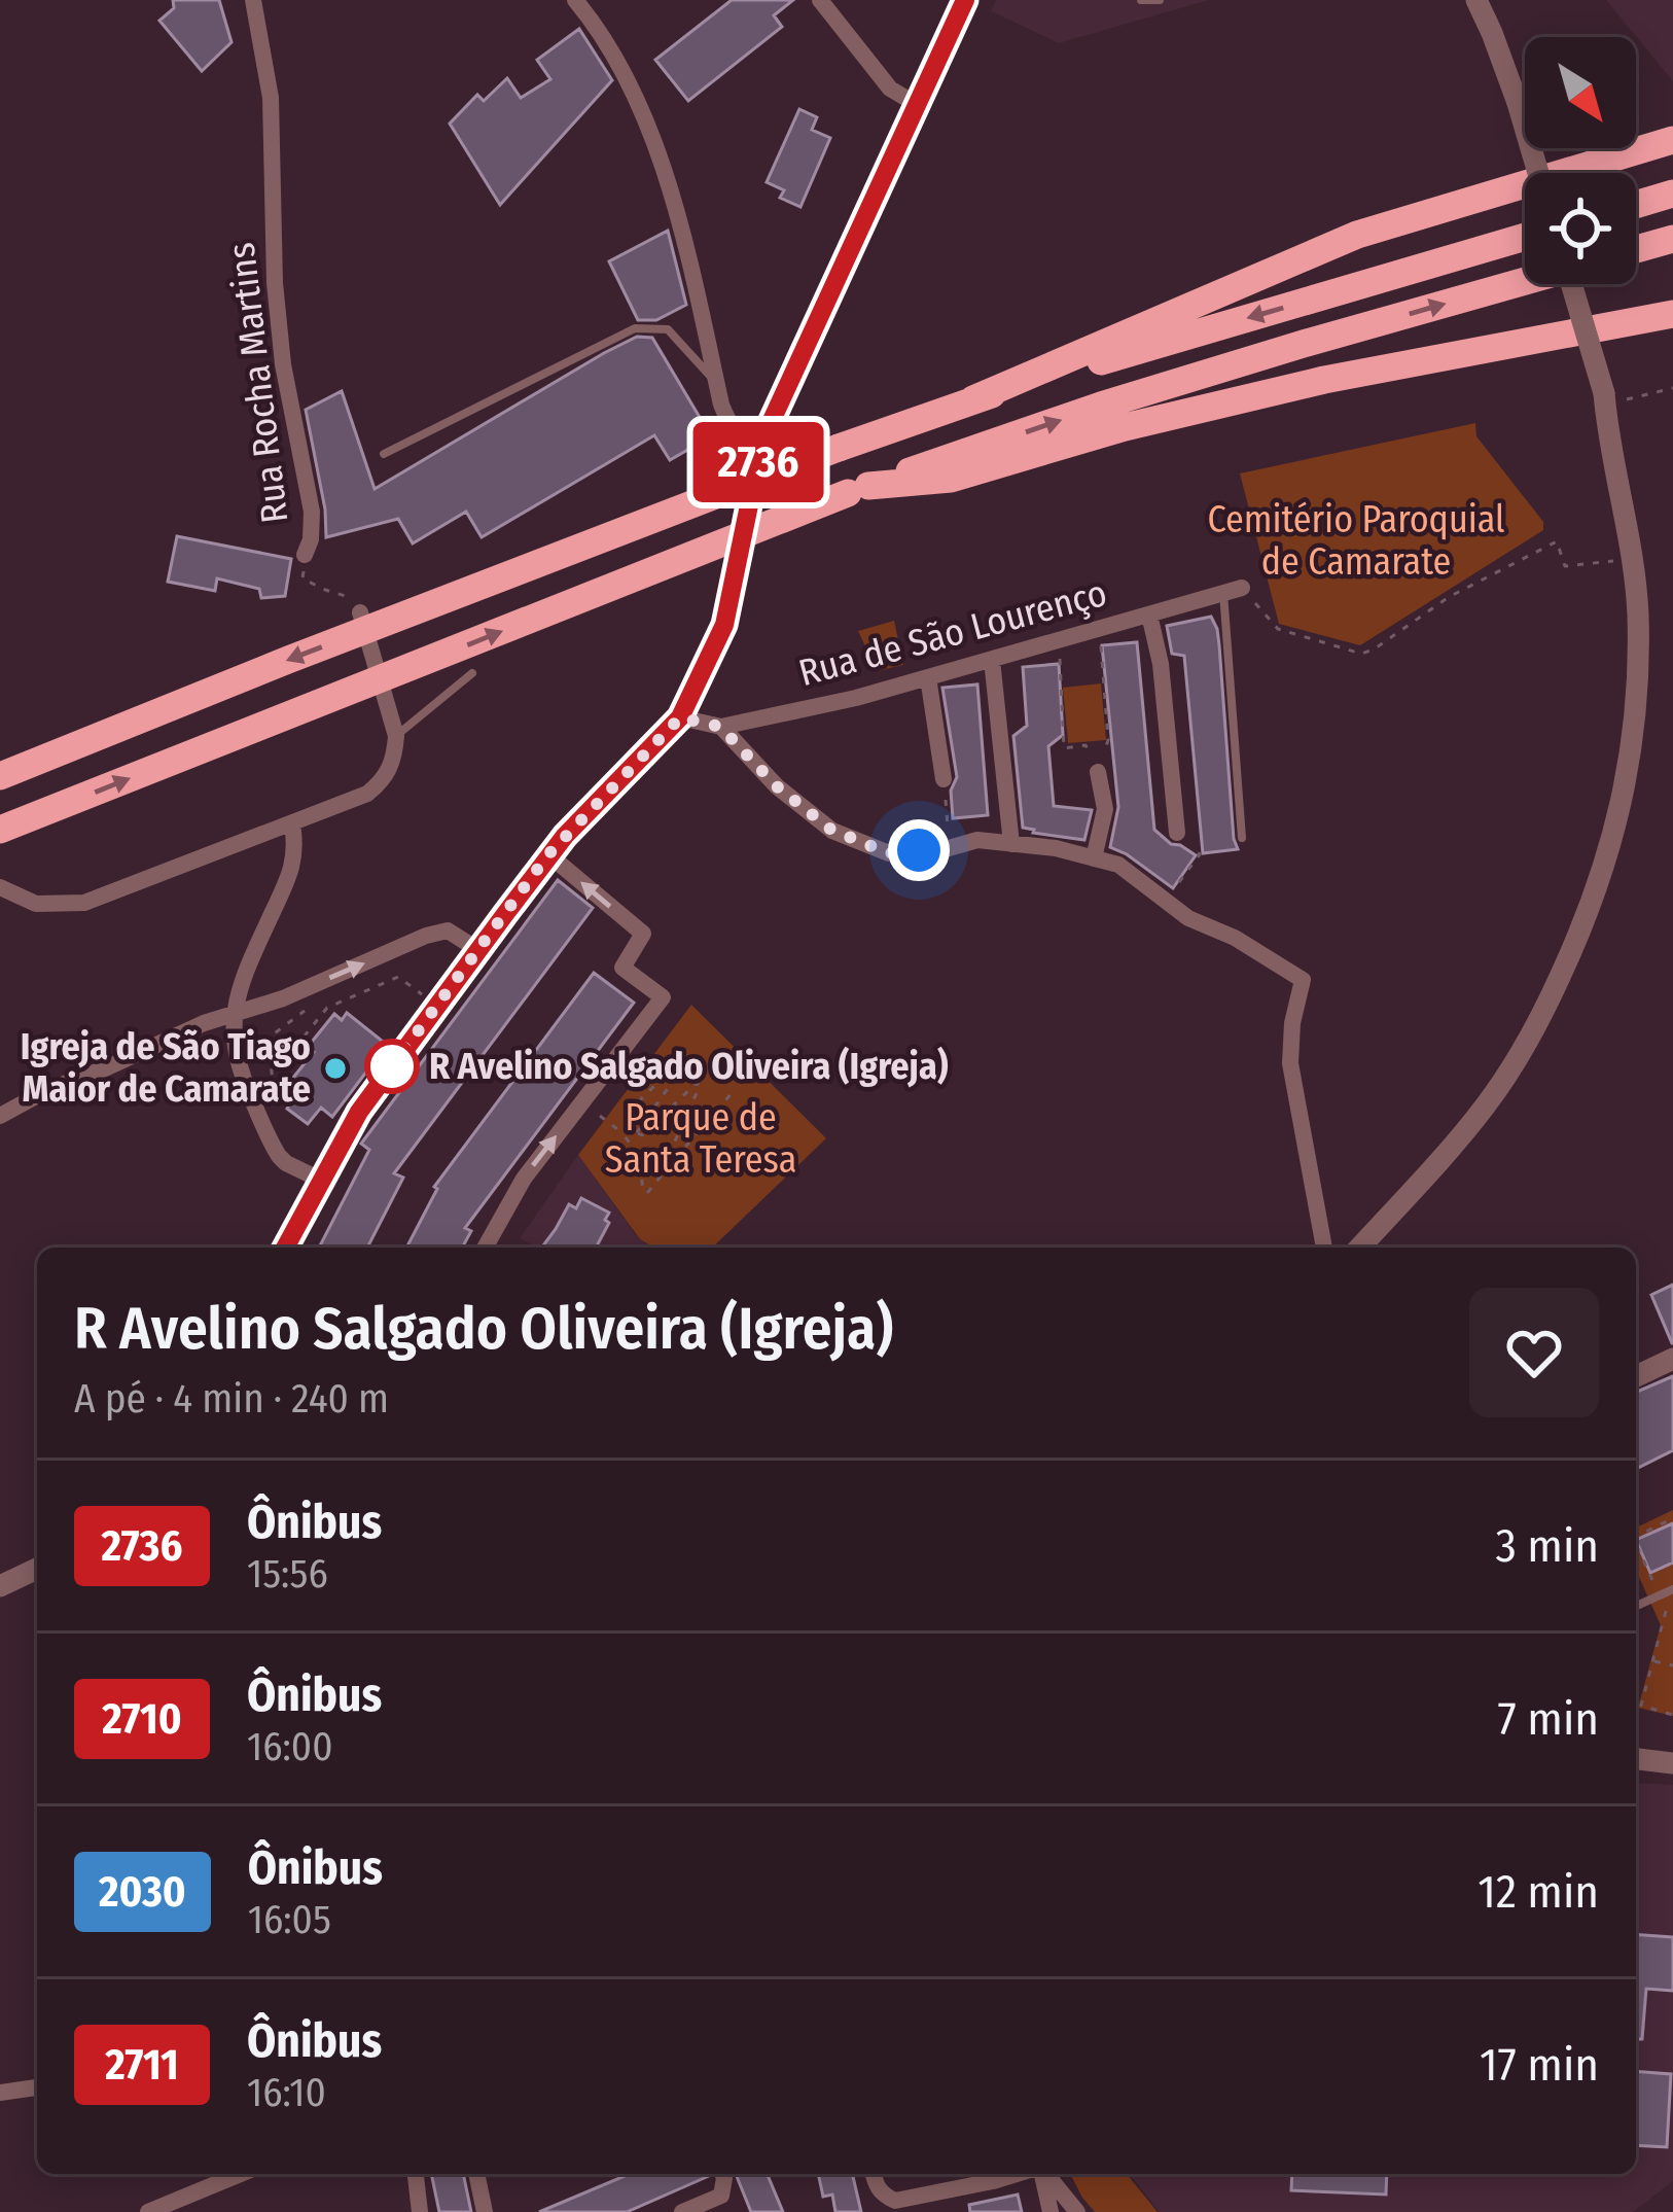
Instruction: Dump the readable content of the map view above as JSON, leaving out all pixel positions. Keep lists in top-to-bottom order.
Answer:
{
  "streets": {
    "street": ["Rua Rocha Martins", "Rua de São Lourenço"]
  },
  "parks": ["Cemitério Paroquial de Camarate", "Parque de Santa Teresa"],
  "places": ["R Avelino Salgado Oliveira (Igreja)", "Igreja de São Tiago Maior de Camarate"],
  "lines": ["bus line 2736"],
  "north": "bottom right",
  "page": {
    "on_map": "2736",
    "heading": ["R Avelino Salgado Oliveira (Igreja)", "A pé · 4 min · 240 m"],
    "list": [
      {
        "mark": "2736",
        "name": "Ônibus",
        "note": "15:56",
        "value": "3 min"
      },
      {
        "mark": "2710",
        "name": "Ônibus",
        "note": "16:00",
        "value": "7 min"
      },
      {
        "mark": "2030",
        "name": "Ônibus",
        "note": "16:05",
        "value": "12 min"
      },
      {
        "mark": "2711",
        "name": "Ônibus",
        "note": "16:10",
        "value": "17 min"
      }
    ]
  }
}
